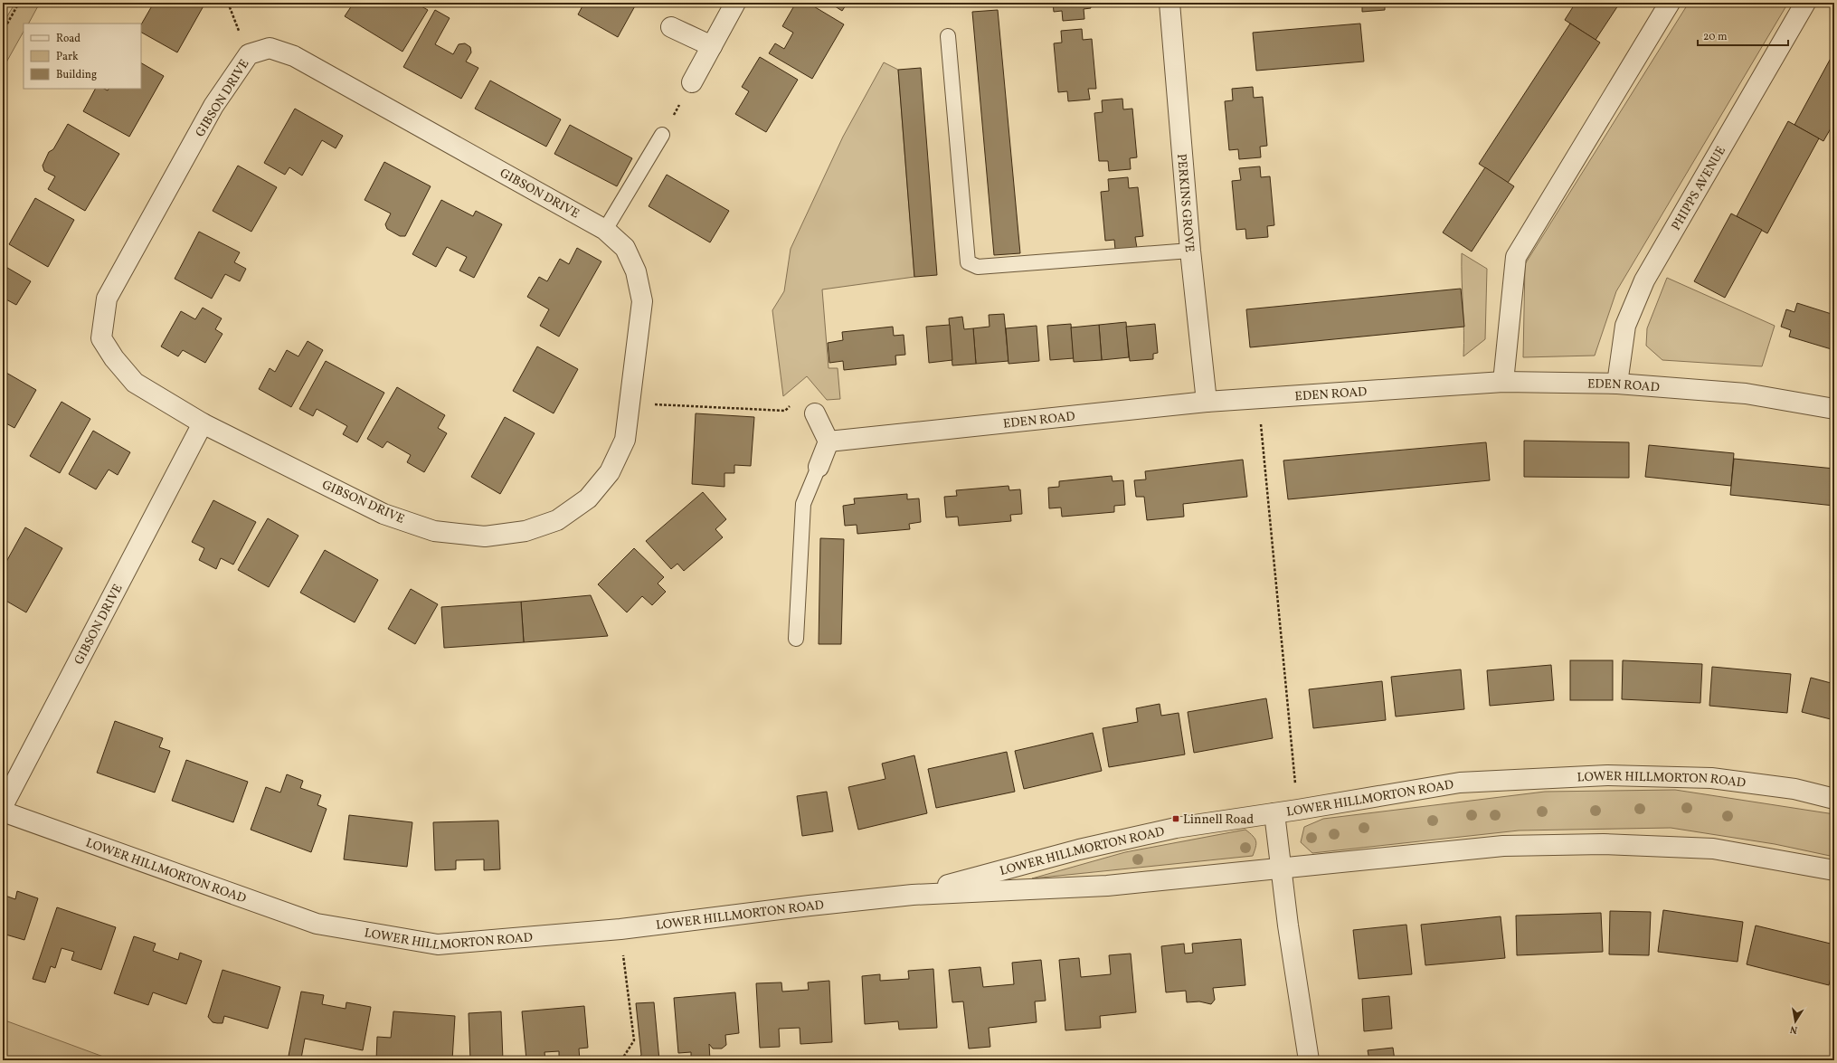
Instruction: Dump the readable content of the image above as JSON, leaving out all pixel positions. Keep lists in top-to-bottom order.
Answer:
{
  "streets": {
    "street": [
      "GIBSON DRIVE",
      "PHIPPS AVENUE",
      "PERKINS GROVE",
      "EDEN ROAD",
      "LOWER HILLMORTON ROAD"
    ]
  },
  "crossings": [
    ["PHIPPS AVENUE", "EDEN ROAD"],
    ["PERKINS GROVE", "EDEN ROAD"]
  ],
  "places": {
    "transit": ["Linnell Road"]
  },
  "legend": ["Road", "Park", "Building"],
  "scale_bar": "20 m",
  "north": "bottom"
}
